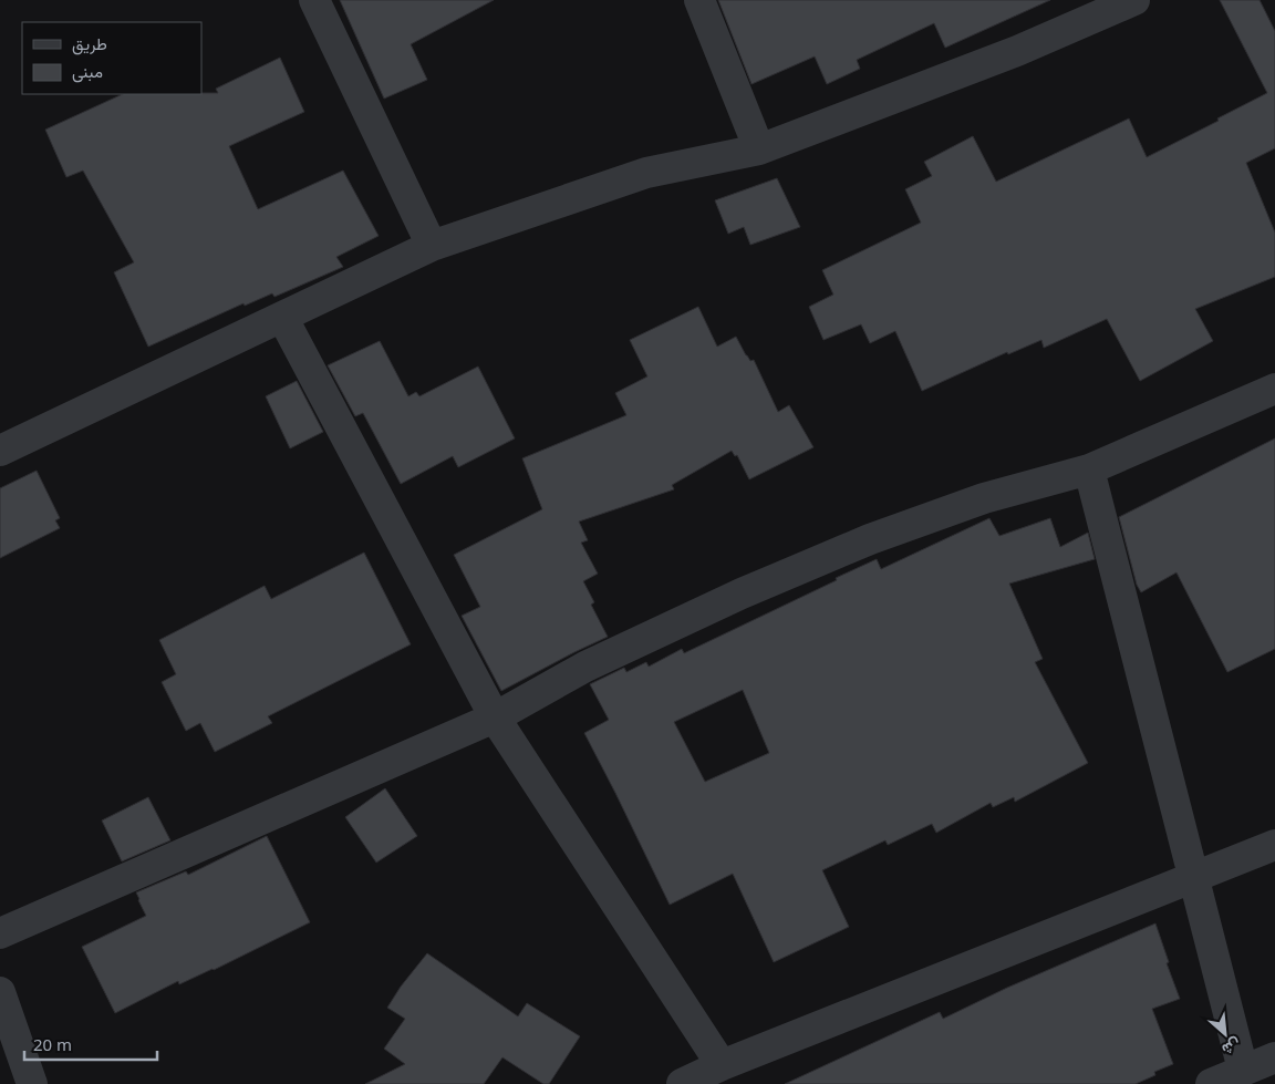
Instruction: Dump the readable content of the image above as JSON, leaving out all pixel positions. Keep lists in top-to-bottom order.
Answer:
{
  "legend": ["طريق", "مبنى"],
  "scale_bar": "20 m",
  "north": "bottom right"
}
